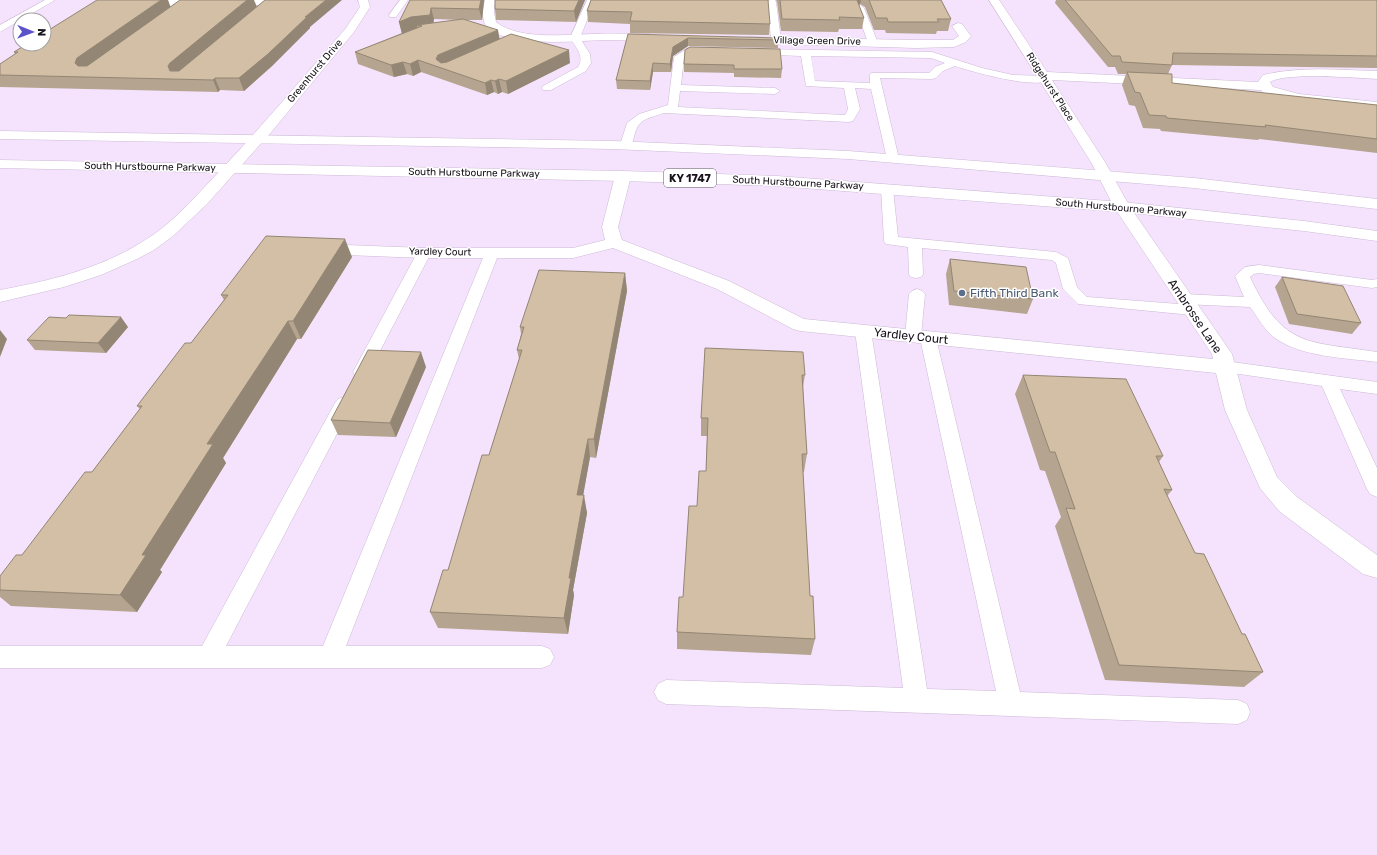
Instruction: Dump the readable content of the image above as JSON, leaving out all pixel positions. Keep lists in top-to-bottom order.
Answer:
{
  "streets": {
    "street": [
      "Village Green Drive",
      "Greenhurst Drive",
      "Ridgehurst Place",
      "South Hurstbourne Parkway",
      "KY 1747",
      "Yardley Court",
      "Ambrosse Lane"
    ]
  },
  "crossings": [
    ["Greenhurst Drive", "South Hurstbourne Parkway"],
    ["Ridgehurst Place", "South Hurstbourne Parkway"],
    ["Ridgehurst Place", "Ambrosse Lane"],
    ["South Hurstbourne Parkway", "Ambrosse Lane"],
    ["Yardley Court", "Ambrosse Lane"]
  ],
  "places": ["Fifth Third Bank"],
  "north": "right"
}
